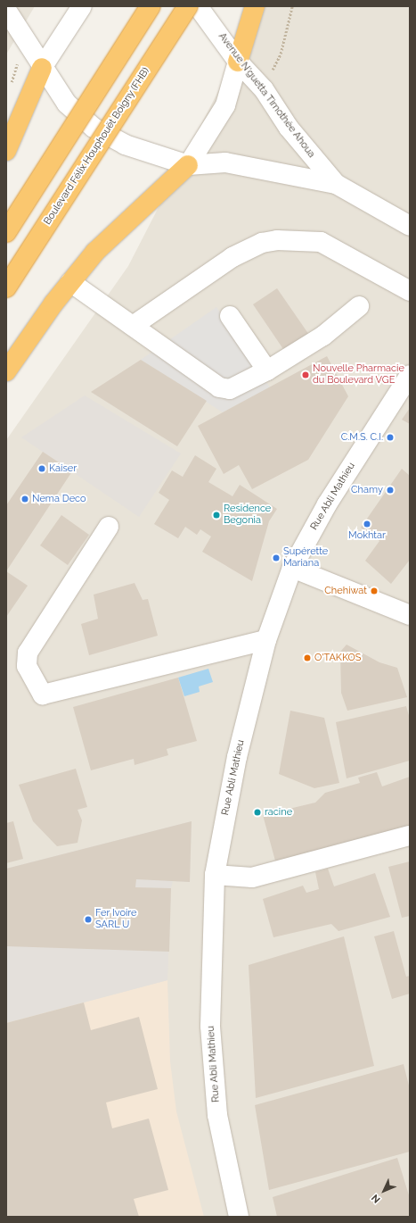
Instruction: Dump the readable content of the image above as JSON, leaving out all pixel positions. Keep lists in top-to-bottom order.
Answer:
{
  "streets": {
    "highway": ["Boulevard Félix Houphouët Boigny (FHB)"],
    "street": ["Avenue N'guetta Timothée Ahoua", "Rue Abli Mathieu"]
  },
  "places": [
    "Nouvelle Pharmacie du Boulevard VGE",
    "C.M.S. C.I.",
    "Kaiser",
    "Chamy",
    "Nema Deco",
    "Residence Begonia",
    "Mokhtar",
    "Supérette Mariana",
    "Chehiwat",
    "O'TAKKOS",
    "racine",
    "Fer Ivoire SARL U"
  ],
  "north": "bottom left"
}
